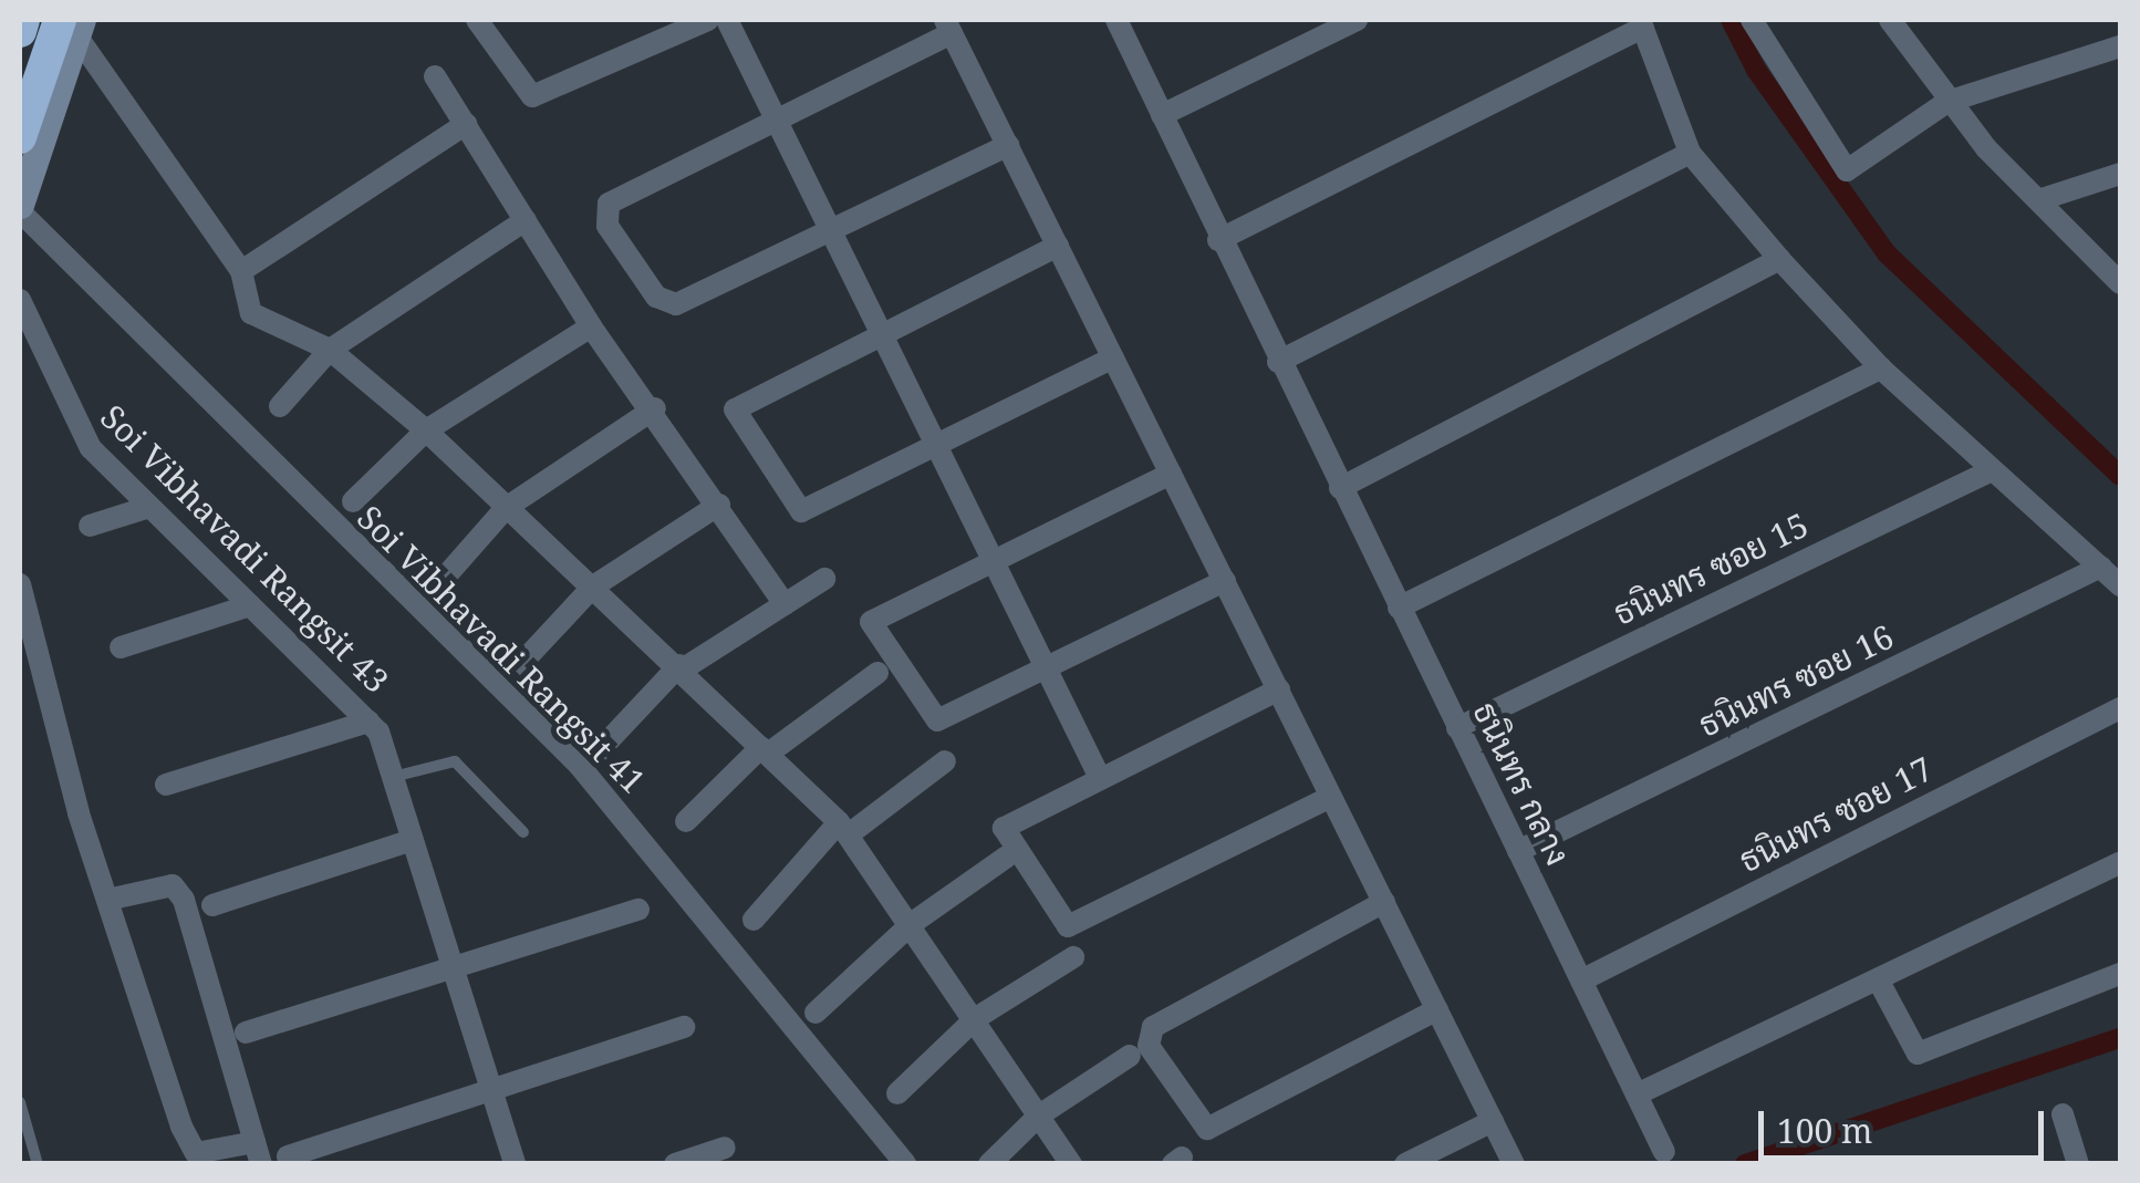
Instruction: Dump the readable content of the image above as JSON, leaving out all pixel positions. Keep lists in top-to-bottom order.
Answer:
{
  "streets": {
    "street": [
      "Soi Vibhavadi Rangsit 43",
      "ธนินทร ซอย 15",
      "Soi Vibhavadi Rangsit 41",
      "ธนินทร ซอย 16",
      "ธนินทร กลาง",
      "ธนินทร ซอย 17"
    ]
  },
  "crossings": [
    ["ธนินทร ซอย 15", "ธนินทร กลาง"],
    ["ธนินทร ซอย 16", "ธนินทร กลาง"],
    ["ธนินทร กลาง", "ธนินทร ซอย 17"]
  ],
  "scale_bar": "100 m"
}
